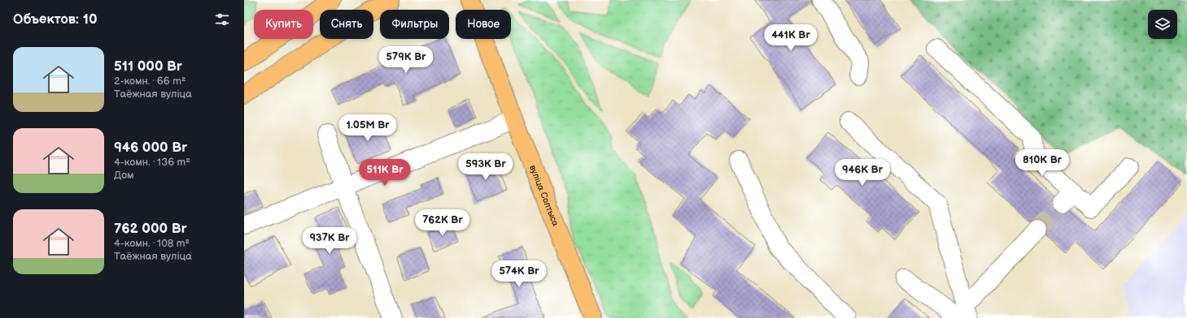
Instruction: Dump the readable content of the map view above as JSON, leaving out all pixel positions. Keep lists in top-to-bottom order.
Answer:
{
  "streets": {
    "main road": ["вуліца Солтыса"]
  },
  "page": {
    "heading": "Объектов: 10",
    "chip": [
      "Купить",
      "Снять",
      "Фильтры",
      "Новое"
    ],
    "price": [
      "441K Br",
      "579K Br",
      "1.05M Br",
      "810K Br",
      "593K Br",
      "511K Br",
      "946K Br",
      "762K Br",
      "937K Br",
      "574K Br"
    ],
    "list": [
      {
        "name": "511 000 Br",
        "note": "2-комн. · 66 m² · Таёжная вуліца"
      },
      {
        "name": "946 000 Br",
        "note": "4-комн. · 136 m² · Дом"
      },
      {
        "name": "762 000 Br",
        "note": "4-комн. · 108 m² · Таёжная вуліца"
      }
    ]
  }
}
